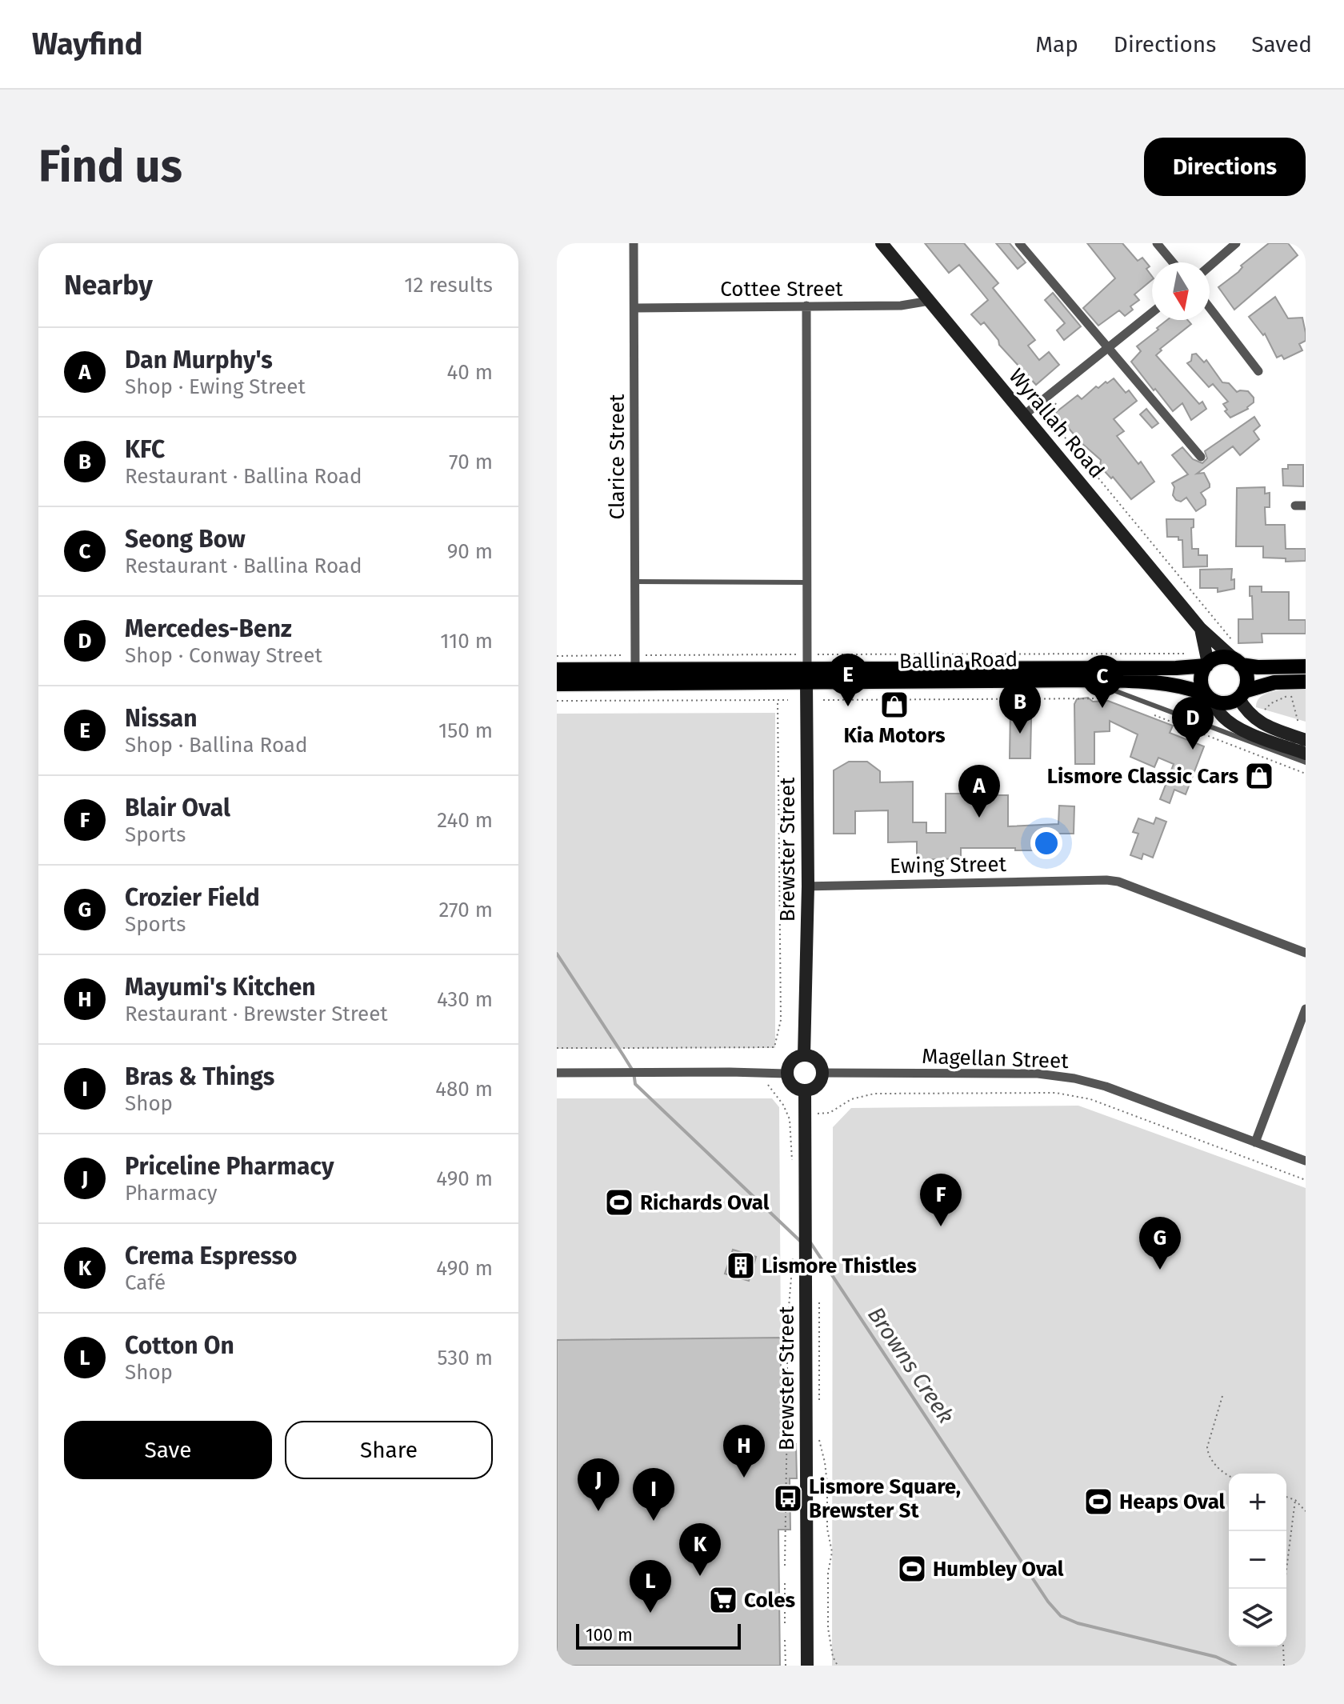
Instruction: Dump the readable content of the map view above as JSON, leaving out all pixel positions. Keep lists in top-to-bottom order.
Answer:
{
  "streets": {
    "main road": ["Ballina Road"],
    "street": [
      "Cottee Street",
      "Wyrallah Road",
      "Clarice Street",
      "Brewster Street",
      "Ewing Street",
      "Magellan Street"
    ]
  },
  "crossings": [
    ["Cottee Street", "Wyrallah Road"],
    ["Cottee Street", "Clarice Street"],
    ["Cottee Street", "Brewster Street"],
    ["Wyrallah Road", "Ballina Road"],
    ["Clarice Street", "Ballina Road"],
    ["Ballina Road", "Brewster Street"],
    ["Brewster Street", "Ewing Street"],
    ["Brewster Street", "Magellan Street"]
  ],
  "water": ["Browns Creek"],
  "places": {
    "shop": ["Kia Motors", "Lismore Classic Cars"],
    "sports": ["Richards Oval", "Heaps Oval", "Humbley Oval"],
    "building": ["Lismore Thistles"],
    "bus stop": ["Lismore Square, Brewster St"],
    "supermarket": ["Coles"]
  },
  "scale_bar": "100 m",
  "north": "bottom",
  "page": {
    "header": "Wayfind",
    "nav": ["Map", "Directions", "Saved"],
    "buttons": [
      "Directions",
      ["Save", "Share"]
    ],
    "title": "Find us",
    "heading": ["Nearby", "12 results"],
    "list": [
      {
        "mark": "A",
        "name": "Dan Murphy's",
        "note": "Shop · Ewing Street",
        "value": "40 m"
      },
      {
        "mark": "B",
        "name": "KFC",
        "note": "Restaurant · Ballina Road",
        "value": "70 m"
      },
      {
        "mark": "C",
        "name": "Seong Bow",
        "note": "Restaurant · Ballina Road",
        "value": "90 m"
      },
      {
        "mark": "D",
        "name": "Mercedes-Benz",
        "note": "Shop · Conway Street",
        "value": "110 m"
      },
      {
        "mark": "E",
        "name": "Nissan",
        "note": "Shop · Ballina Road",
        "value": "150 m"
      },
      {
        "mark": "F",
        "name": "Blair Oval",
        "note": "Sports",
        "value": "240 m"
      },
      {
        "mark": "G",
        "name": "Crozier Field",
        "note": "Sports",
        "value": "270 m"
      },
      {
        "mark": "H",
        "name": "Mayumi's Kitchen",
        "note": "Restaurant · Brewster Street",
        "value": "430 m"
      },
      {
        "mark": "I",
        "name": "Bras & Things",
        "note": "Shop",
        "value": "480 m"
      },
      {
        "mark": "J",
        "name": "Priceline Pharmacy",
        "note": "Pharmacy",
        "value": "490 m"
      },
      {
        "mark": "K",
        "name": "Crema Espresso",
        "note": "Café",
        "value": "490 m"
      },
      {
        "mark": "L",
        "name": "Cotton On",
        "note": "Shop",
        "value": "530 m"
      }
    ],
    "pins": [
      "E",
      "C",
      "B",
      "D",
      "A",
      "F",
      "G",
      "H",
      "J",
      "I",
      "K",
      "L"
    ],
    "map_buttons": ["+", "−"],
    "scale": "100 m"
  }
}
